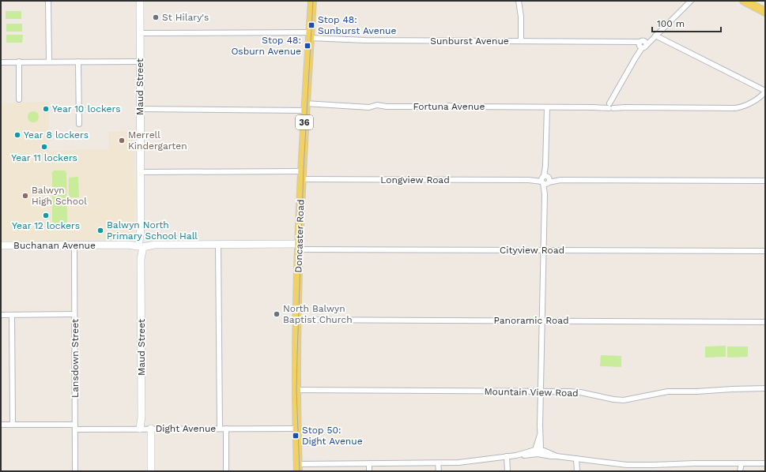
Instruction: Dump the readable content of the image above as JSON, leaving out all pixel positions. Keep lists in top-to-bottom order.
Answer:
{
  "streets": {
    "main road": ["36", "Doncaster Road"],
    "street": [
      "Sunburst Avenue",
      "Maud Street",
      "Fortuna Avenue",
      "Longview Road",
      "Buchanan Avenue",
      "Cityview Road",
      "Panoramic Road",
      "Lansdown Street",
      "Mountain View Road",
      "Dight Avenue"
    ]
  },
  "crossings": [
    ["Sunburst Avenue", "Maud Street"],
    ["Sunburst Avenue", "Doncaster Road"],
    ["Maud Street", "Fortuna Avenue"],
    ["Maud Street", "Longview Road"],
    ["Maud Street", "Buchanan Avenue"],
    ["Maud Street", "Dight Avenue"],
    ["Fortuna Avenue", "Doncaster Road"],
    ["Longview Road", "Doncaster Road"],
    ["Doncaster Road", "Buchanan Avenue"],
    ["Doncaster Road", "Cityview Road"],
    ["Doncaster Road", "Panoramic Road"],
    ["Doncaster Road", "Mountain View Road"],
    ["Doncaster Road", "Dight Avenue"],
    ["Buchanan Avenue", "Cityview Road"],
    ["Buchanan Avenue", "Lansdown Street"],
    ["Lansdown Street", "Dight Avenue"]
  ],
  "places": {
    "other": [
      "St Hilary's",
      "Year 10 lockers",
      "Year 8 lockers",
      "Merrell Kindergarten",
      "Year 11 lockers",
      "Balwyn High School",
      "Year 12 lockers",
      "Balwyn North Primary School Hall",
      "North Balwyn Baptist Church"
    ],
    "transit": ["Stop 48: Sunburst Avenue", "Stop 48: Osburn Avenue", "Stop 50: Dight Avenue"]
  },
  "scale_bar": "100 m"
}
